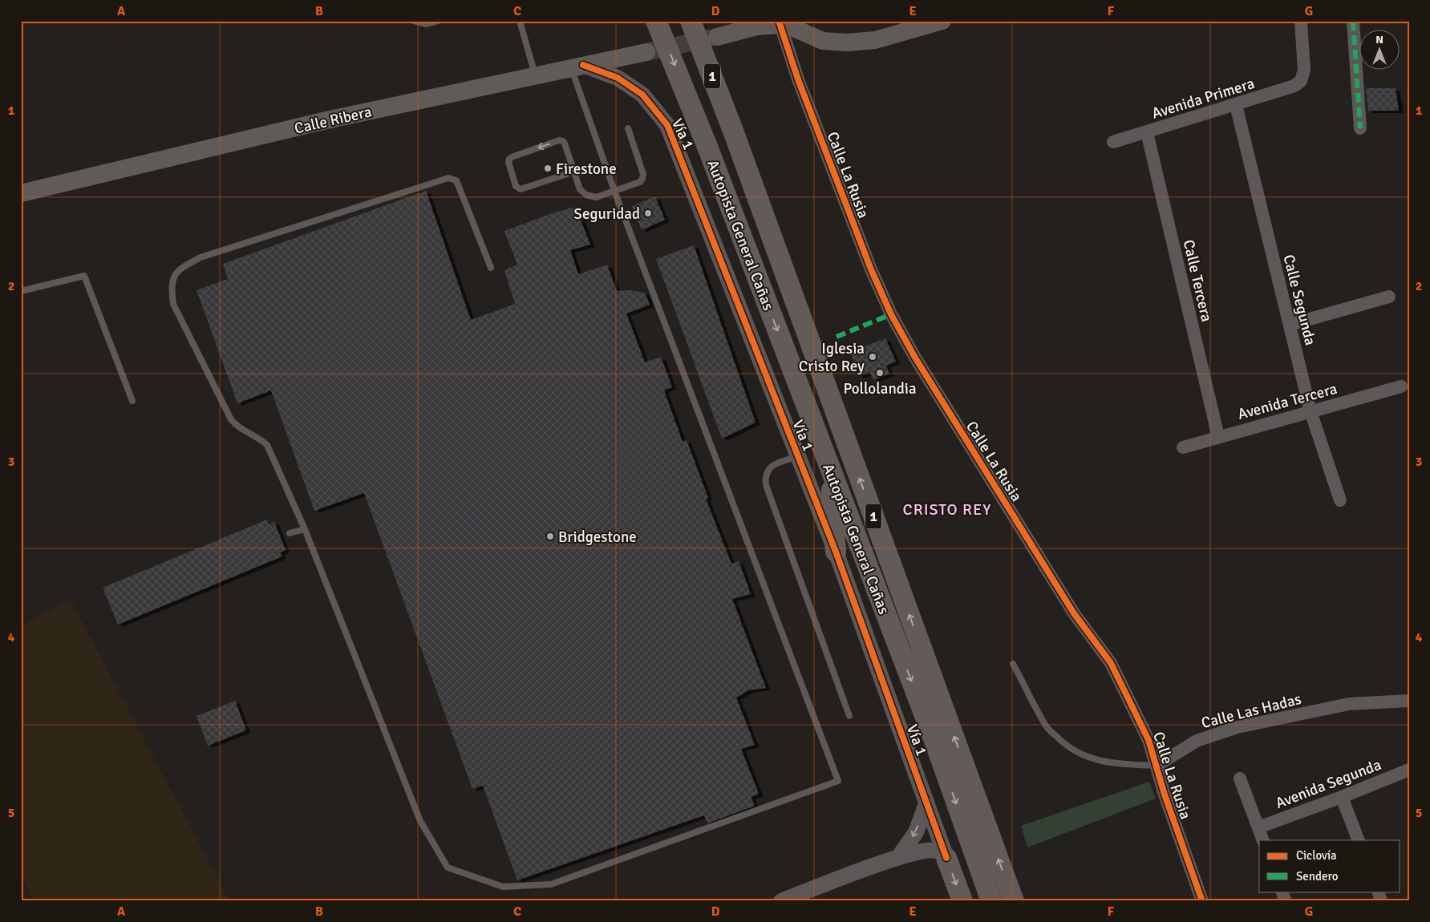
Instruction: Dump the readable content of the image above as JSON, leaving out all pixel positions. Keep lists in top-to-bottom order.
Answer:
{
  "streets": {
    "highway": ["1", "Autopista General Cañas"],
    "main road": ["Calle Ribera"],
    "street": [
      "Avenida Primera",
      "Vía 1",
      "Calle La Rusia",
      "Calle Tercera",
      "Calle Segunda",
      "Avenida Tercera",
      "Calle Las Hadas",
      "Avenida Segunda"
    ]
  },
  "crossings": [
    ["Avenida Primera", "Calle Tercera"],
    ["Avenida Primera", "Calle Segunda"],
    ["Calle Ribera", "Vía 1"],
    ["Calle La Rusia", "Calle Las Hadas"],
    ["Calle Tercera", "Avenida Tercera"],
    ["Calle Segunda", "Avenida Tercera"]
  ],
  "districts": ["CRISTO REY"],
  "places": [
    "Firestone",
    "Seguridad",
    "Iglesia Cristo Rey",
    "Pollolandia",
    "Bridgestone"
  ],
  "legend": ["Ciclovía", "Sendero"],
  "north": "top",
  "grid": {
    "columns": [
      "A",
      "B",
      "C",
      "D",
      "E",
      "F",
      "G"
    ],
    "rows": [
      "1",
      "2",
      "3",
      "4",
      "5"
    ]
  }
}
